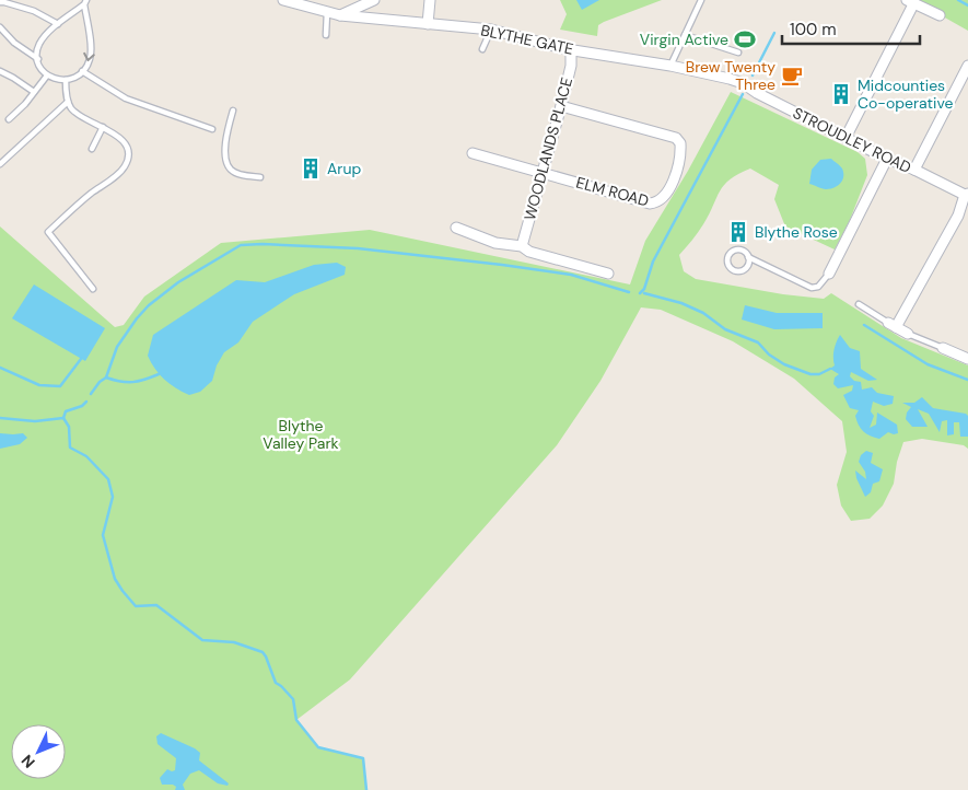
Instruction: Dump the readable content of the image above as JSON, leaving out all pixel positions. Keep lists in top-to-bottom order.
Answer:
{
  "streets": {
    "street": [
      "BLYTHE GATE",
      "STROUDLEY ROAD",
      "WOODLANDS PLACE",
      "ELM ROAD"
    ]
  },
  "crossings": [
    ["BLYTHE GATE", "STROUDLEY ROAD"],
    ["BLYTHE GATE", "WOODLANDS PLACE"],
    ["WOODLANDS PLACE", "ELM ROAD"]
  ],
  "parks": ["Blythe Valley Park"],
  "places": {
    "sports": ["Virgin Active"],
    "cafe": ["Brew Twenty Three"],
    "building": ["Midcounties Co-operative", "Arup", "Blythe Rose"]
  },
  "scale_bar": "100 m",
  "north": "bottom left"
}
